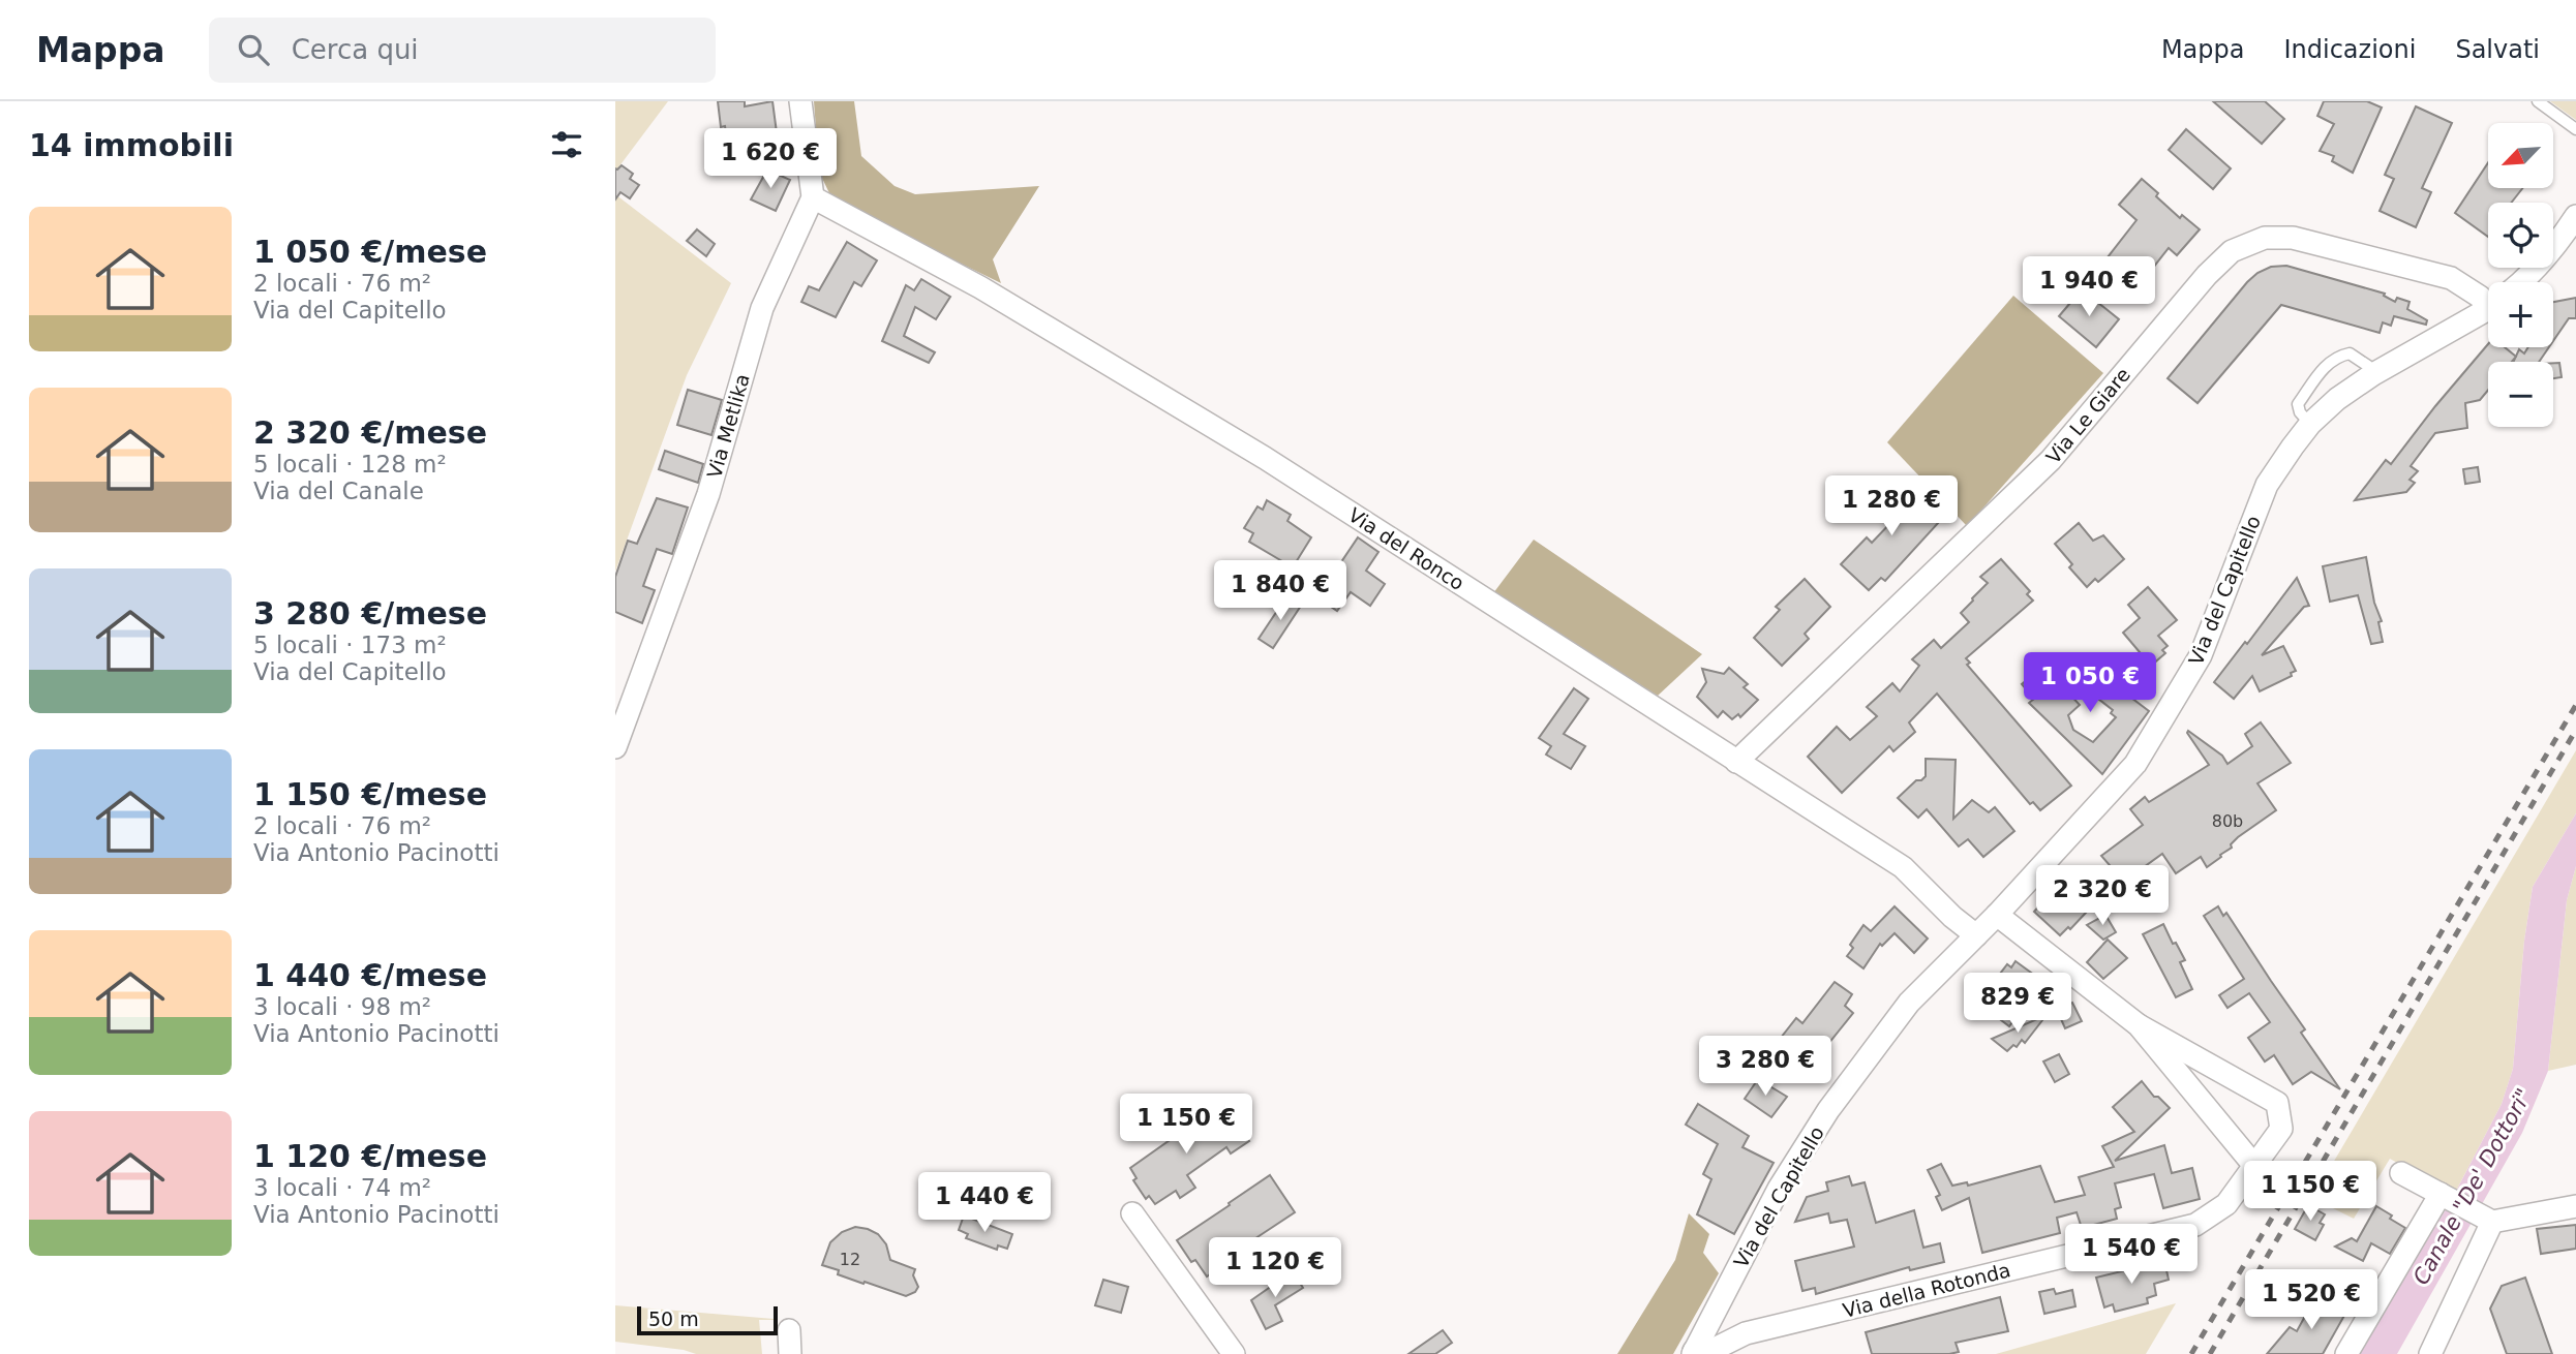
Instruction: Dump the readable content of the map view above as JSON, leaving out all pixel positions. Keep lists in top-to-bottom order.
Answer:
{
  "streets": {
    "street": [
      "Via Le Giare",
      "Via Metlika",
      "Via del Ronco",
      "Via del Capitello",
      "Via della Rotonda"
    ]
  },
  "crossings": [
    ["Via Le Giare", "Via del Ronco"],
    ["Via Metlika", "Via del Ronco"],
    ["Via del Ronco", "Via del Capitello"],
    ["Via del Capitello", "Via della Rotonda"]
  ],
  "water": ["Canale \"De' Dottori\""],
  "house_numbers": ["80b", "12"],
  "scale_bar": "50 m",
  "north": "bottom left",
  "page": {
    "header": "Mappa",
    "search": "Cerca qui",
    "nav": ["Mappa", "Indicazioni", "Salvati"],
    "heading": "14 immobili",
    "map_buttons": ["+", "−"],
    "price": [
      "1 620 €",
      "1 940 €",
      "1 280 €",
      "1 840 €",
      "1 050 €",
      "2 320 €",
      "829 €",
      "3 280 €",
      "1 150 €",
      "1 150 €",
      "1 440 €",
      "1 540 €",
      "1 120 €",
      "1 520 €"
    ],
    "list": [
      {
        "name": "1 050 €/mese",
        "note": "2 locali · 76 m² · Via del Capitello"
      },
      {
        "name": "2 320 €/mese",
        "note": "5 locali · 128 m² · Via del Canale"
      },
      {
        "name": "3 280 €/mese",
        "note": "5 locali · 173 m² · Via del Capitello"
      },
      {
        "name": "1 150 €/mese",
        "note": "2 locali · 76 m² · Via Antonio Pacinotti"
      },
      {
        "name": "1 440 €/mese",
        "note": "3 locali · 98 m² · Via Antonio Pacinotti"
      },
      {
        "name": "1 120 €/mese",
        "note": "3 locali · 74 m² · Via Antonio Pacinotti"
      }
    ],
    "scale": "50 m"
  }
}
